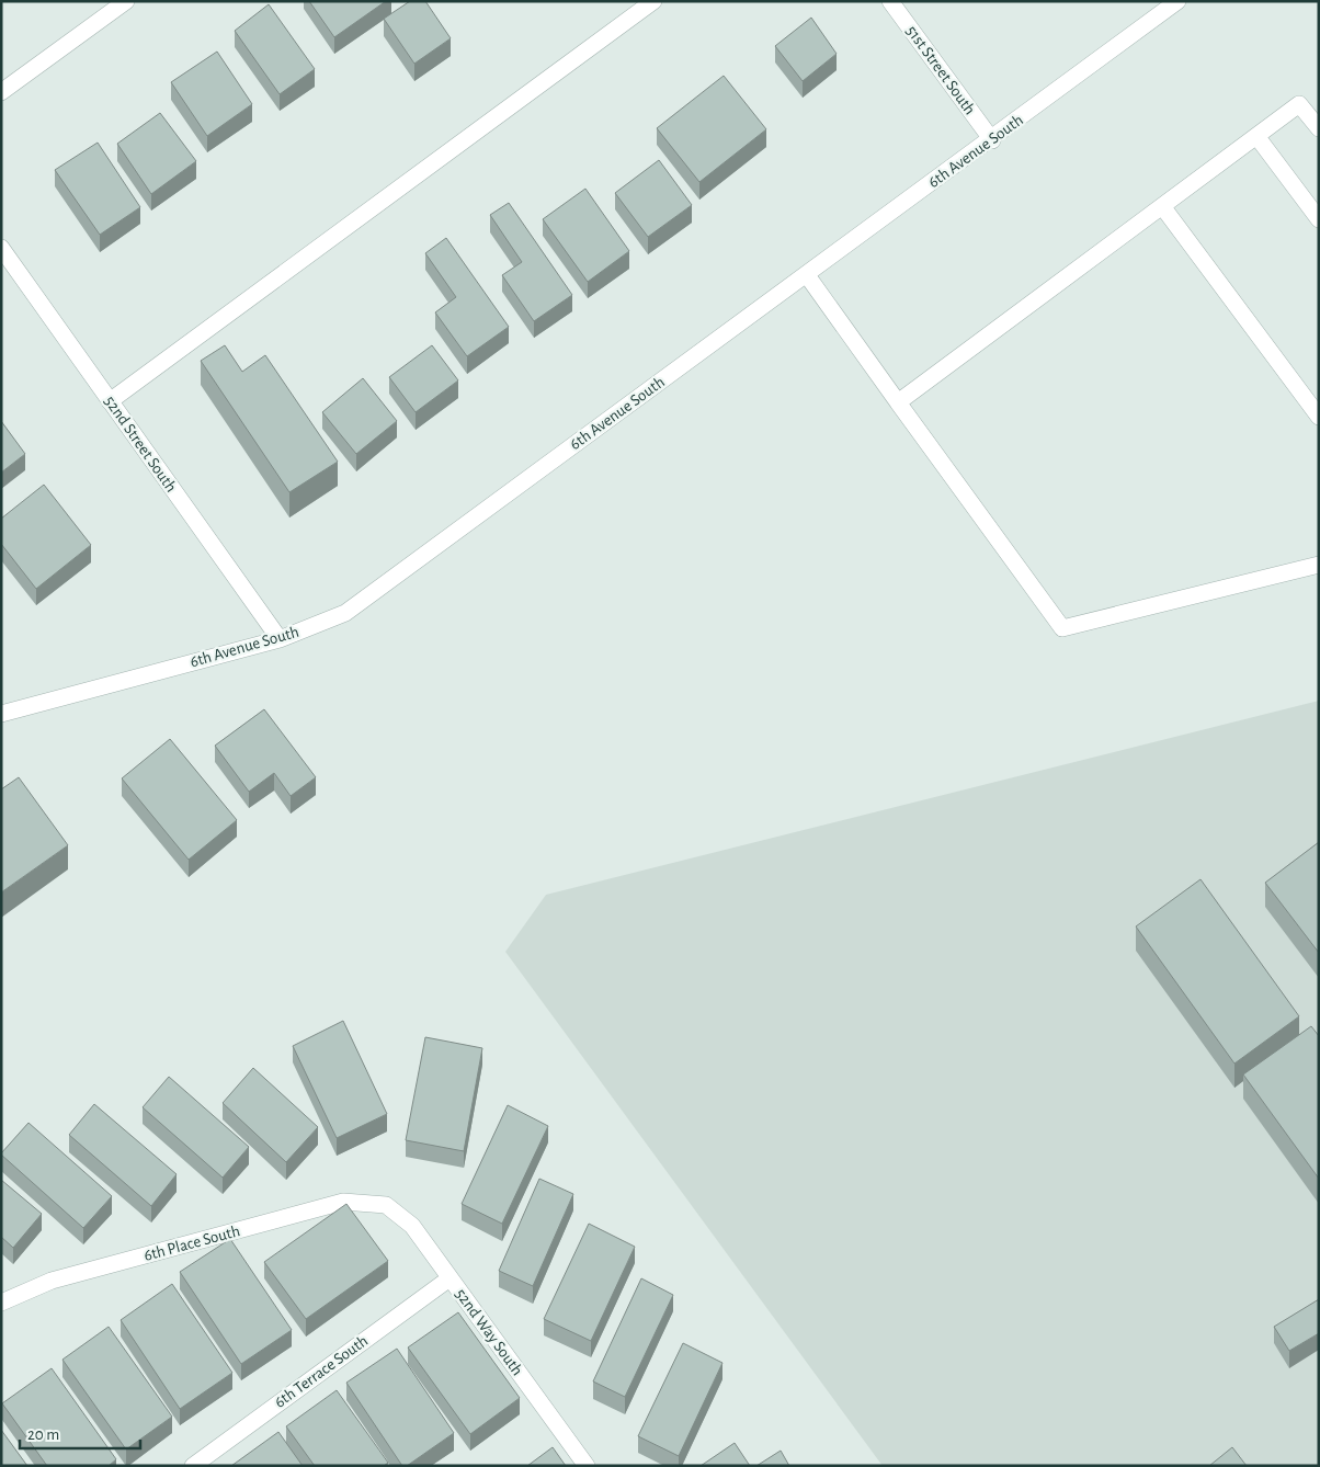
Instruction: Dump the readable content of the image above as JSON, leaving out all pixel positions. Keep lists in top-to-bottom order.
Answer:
{
  "streets": {
    "street": [
      "51st Street South",
      "6th Avenue South",
      "52nd Street South",
      "6th Place South",
      "52nd Way South",
      "6th Terrace South"
    ]
  },
  "crossings": [
    ["51st Street South", "6th Avenue South"],
    ["6th Avenue South", "52nd Street South"],
    ["6th Place South", "52nd Way South"],
    ["52nd Way South", "6th Terrace South"]
  ],
  "scale_bar": "20 m"
}
